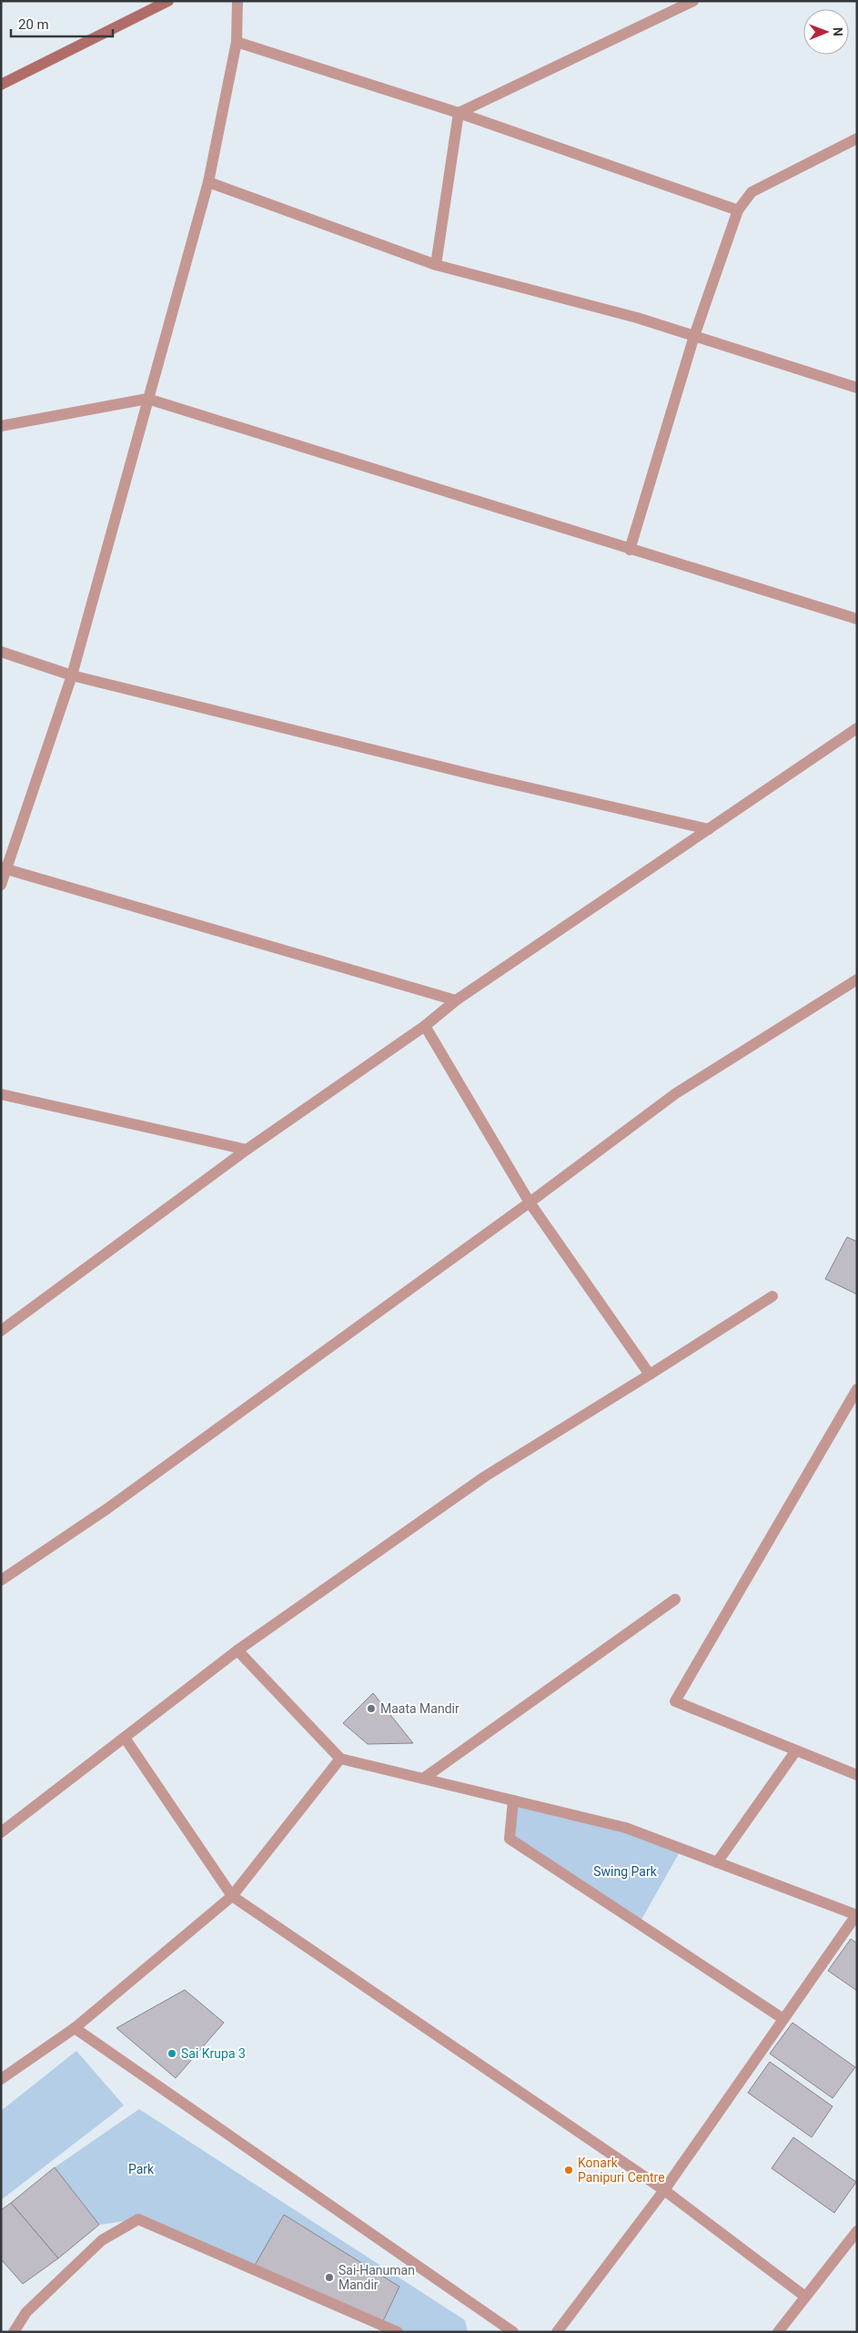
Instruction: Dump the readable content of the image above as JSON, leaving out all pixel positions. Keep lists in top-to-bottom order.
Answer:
{
  "parks": ["Swing Park", "Park"],
  "places": [
    "Maata Mandir",
    "Sai Krupa 3",
    "Konark Panipuri Centre",
    "Sai-Hanuman Mandir"
  ],
  "scale_bar": "20 m",
  "north": "right"
}
